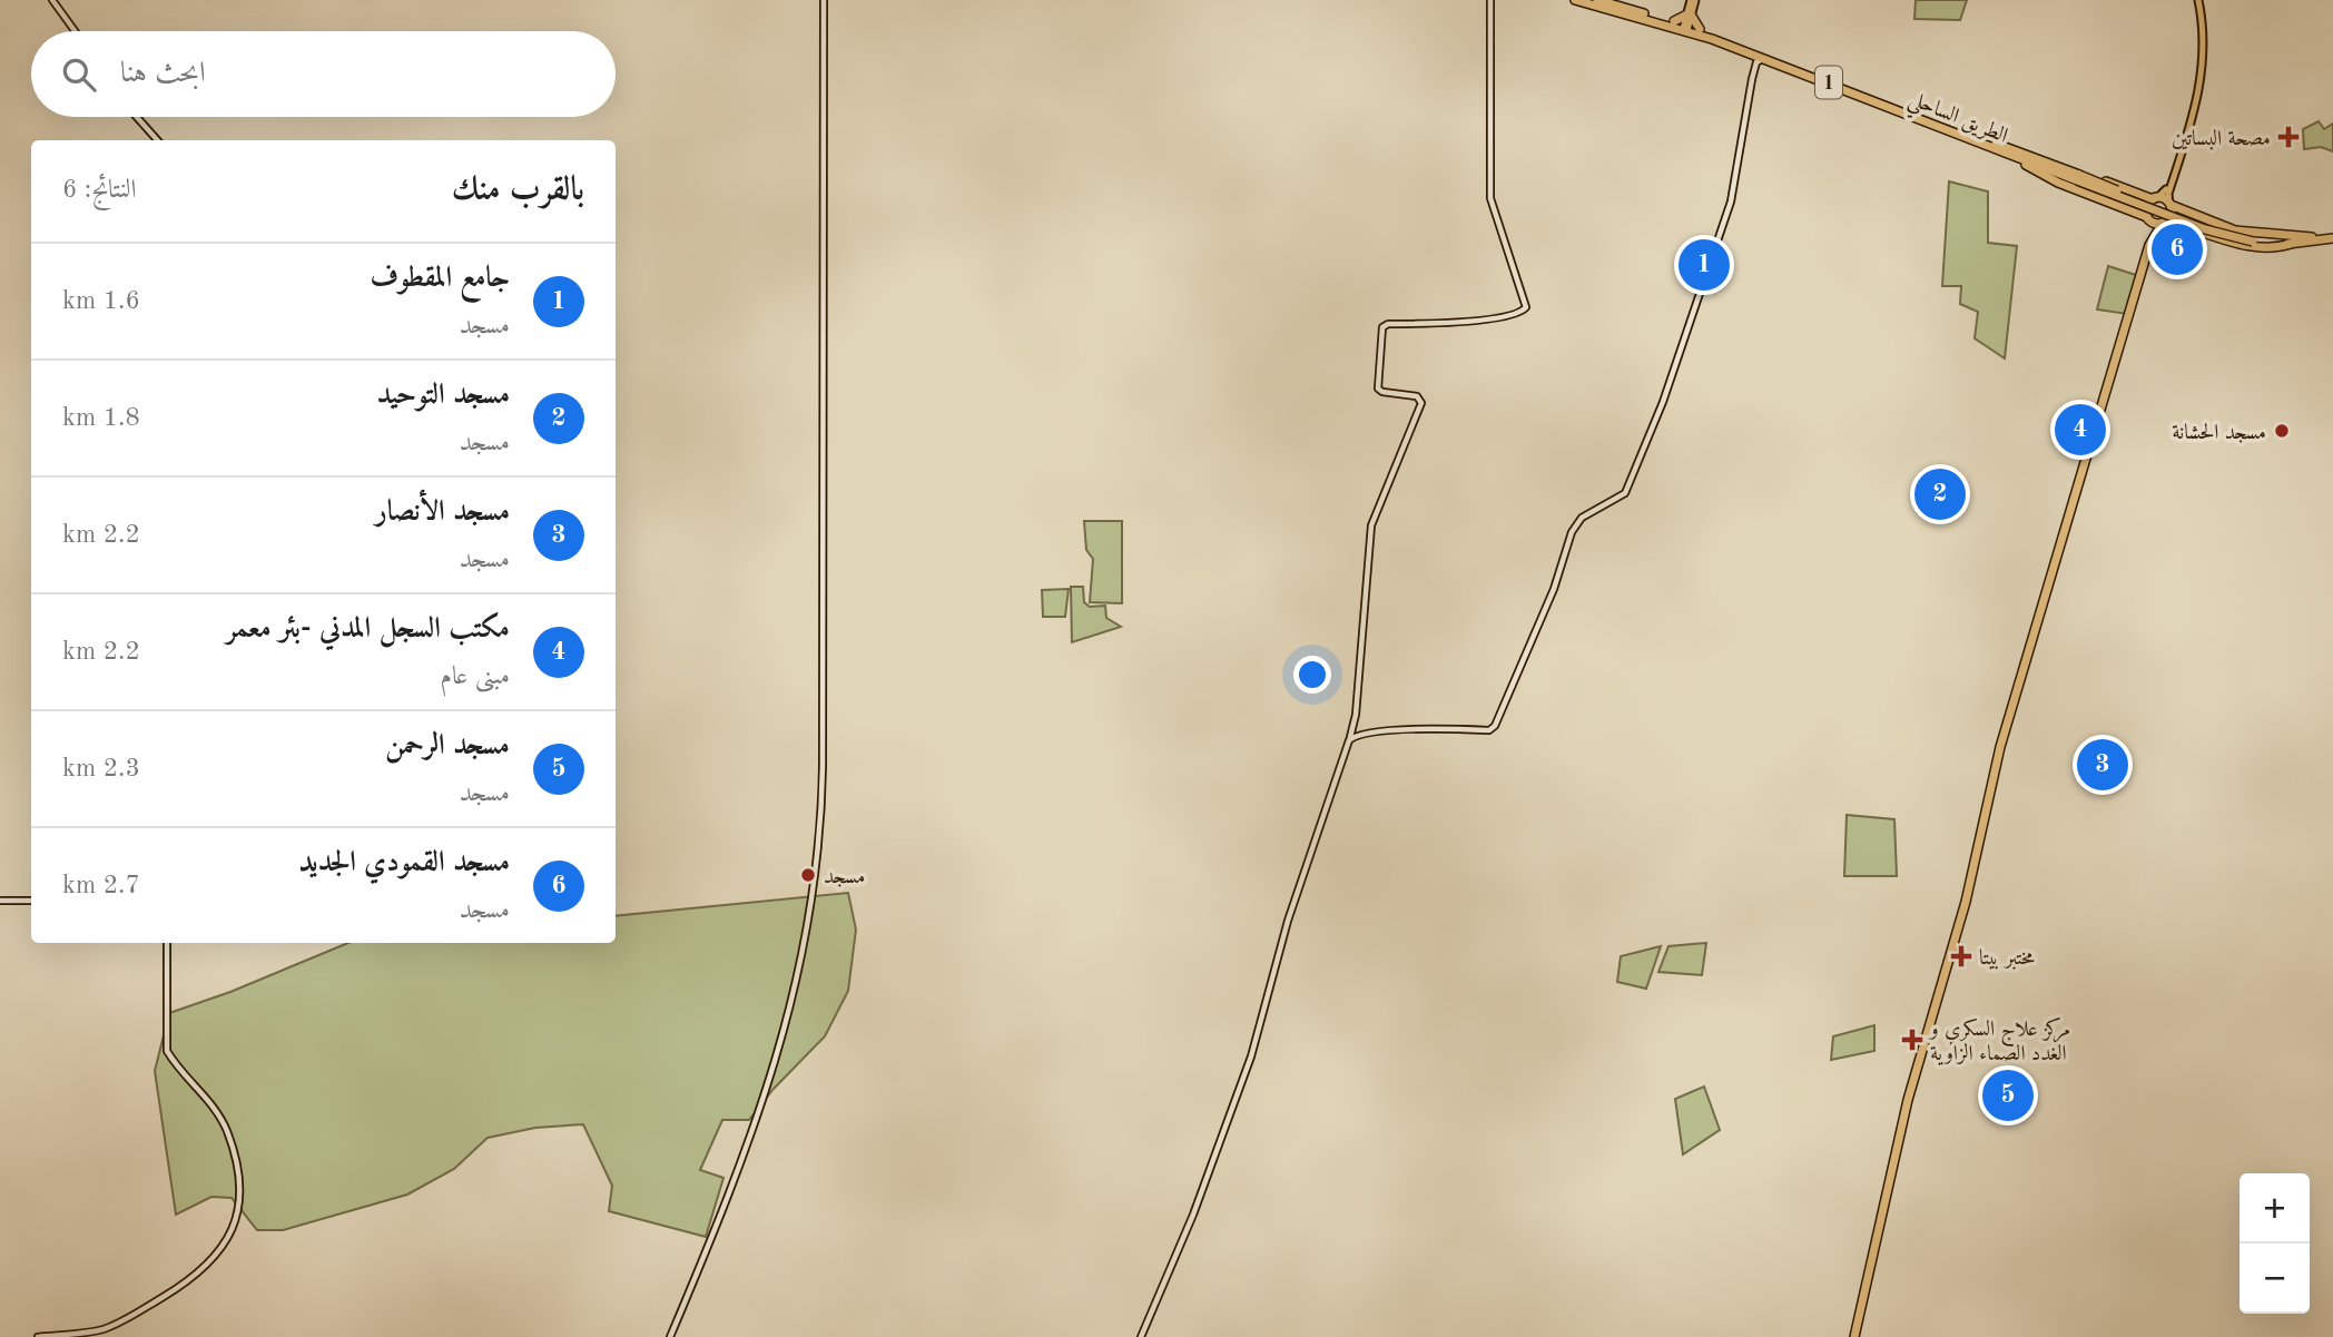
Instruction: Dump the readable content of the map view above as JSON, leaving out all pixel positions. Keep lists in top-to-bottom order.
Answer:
{
  "streets": {
    "highway": ["1", "الطريق الساحلي"]
  },
  "places": {
    "health": ["مصحة البساتين", "مختبر بيتا", "مركز علاج السكري و الغدد الصماء الزاوية"],
    "other": ["مسجد الحشانة", "مسجد"]
  },
  "page": {
    "search": "ابحث هنا",
    "heading": ["بالقرب منك", "النتائج: 6"],
    "pins": [
      "6",
      "1",
      "4",
      "2",
      "3",
      "5"
    ],
    "list": [
      {
        "mark": "1",
        "name": "جامع المقطوف",
        "note": "مسجد",
        "value": "1.6 km"
      },
      {
        "mark": "2",
        "name": "مسجد التوحيد",
        "note": "مسجد",
        "value": "1.8 km"
      },
      {
        "mark": "3",
        "name": "مسجد الأنصار",
        "note": "مسجد",
        "value": "2.2 km"
      },
      {
        "mark": "4",
        "name": "مكتب السجل المدني -بئر معمر",
        "note": "مبنى عام",
        "value": "2.2 km"
      },
      {
        "mark": "5",
        "name": "مسجد الرحمن",
        "note": "مسجد",
        "value": "2.3 km"
      },
      {
        "mark": "6",
        "name": "مسجد القمودي الجديد",
        "note": "مسجد",
        "value": "2.7 km"
      }
    ],
    "map_buttons": ["+", "−"]
  }
}
